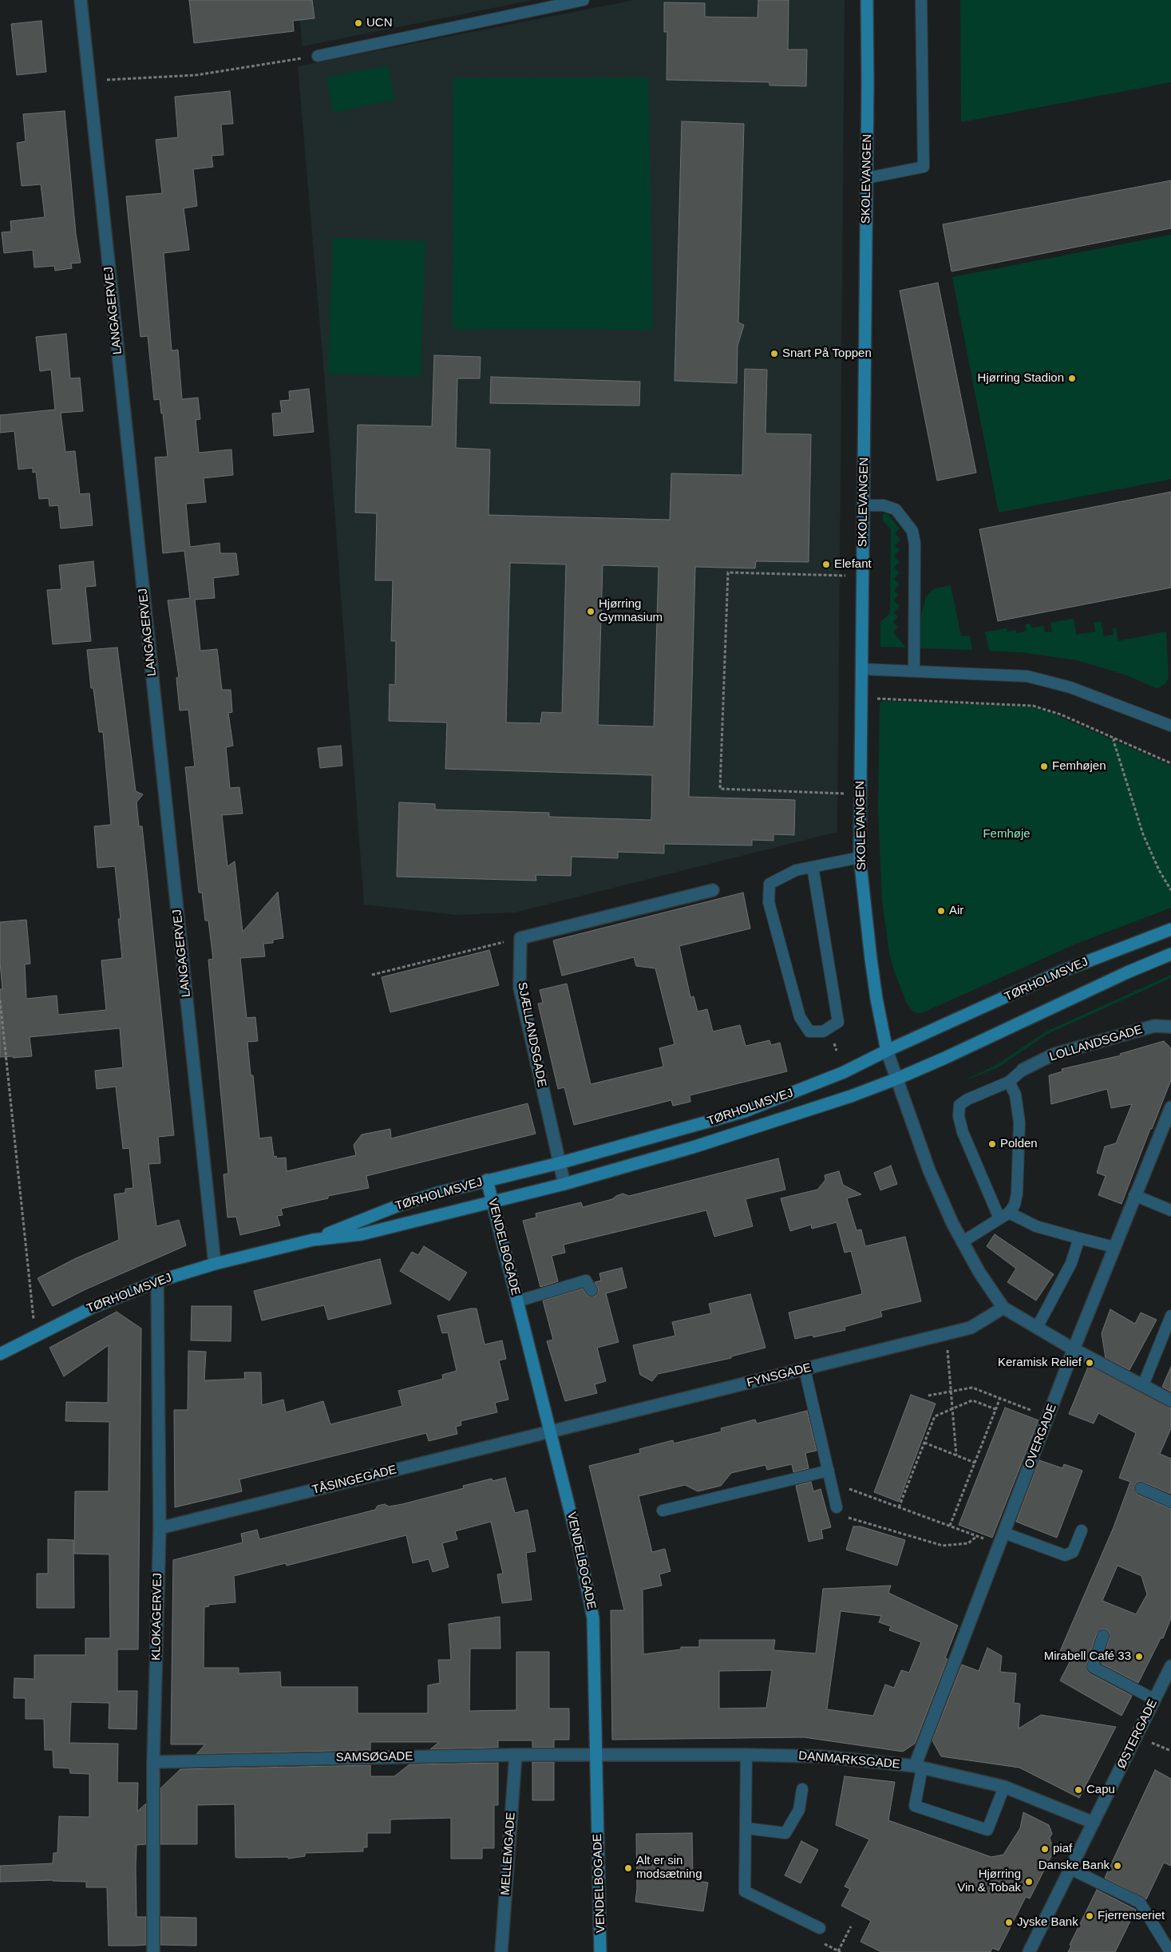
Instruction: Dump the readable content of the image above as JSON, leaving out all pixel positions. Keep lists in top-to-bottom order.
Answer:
{
  "streets": {
    "street": [
      "SKOLEVANGEN",
      "LANGAGERVEJ",
      "TØRHOLMSVEJ",
      "SJÆLLANDSGADE",
      "LOLLANDSGADE",
      "VENDELBOGADE",
      "FYNSGADE",
      "OVERGADE",
      "TÅSINGEGADE",
      "KLOKAGERVEJ",
      "ØSTERGADE",
      "SAMSØGADE",
      "DANMARKSGADE",
      "MELLEMGADE"
    ]
  },
  "crossings": [
    ["SKOLEVANGEN", "TØRHOLMSVEJ"],
    ["LANGAGERVEJ", "TØRHOLMSVEJ"],
    ["TØRHOLMSVEJ", "SJÆLLANDSGADE"],
    ["TØRHOLMSVEJ", "VENDELBOGADE"],
    ["TØRHOLMSVEJ", "KLOKAGERVEJ"],
    ["VENDELBOGADE", "FYNSGADE"],
    ["VENDELBOGADE", "TÅSINGEGADE"],
    ["VENDELBOGADE", "SAMSØGADE"],
    ["VENDELBOGADE", "DANMARKSGADE"],
    ["FYNSGADE", "TÅSINGEGADE"],
    ["OVERGADE", "DANMARKSGADE"],
    ["TÅSINGEGADE", "KLOKAGERVEJ"],
    ["KLOKAGERVEJ", "SAMSØGADE"],
    ["ØSTERGADE", "DANMARKSGADE"],
    ["SAMSØGADE", "DANMARKSGADE"],
    ["SAMSØGADE", "MELLEMGADE"]
  ],
  "parks": ["Femhøje"],
  "places": [
    "UCN",
    "Snart På Toppen",
    "Hjørring Stadion",
    "Elefant",
    "Hjørring Gymnasium",
    "Femhøjen",
    "Air",
    "Polden",
    "Keramisk Relief",
    "Mirabell Café 33",
    "Capu",
    "piaf",
    "Danske Bank",
    "Alt er sin modsætning",
    "Hjørring Vin & Tobak",
    "Fjerrenseriet",
    "Jyske Bank"
  ]
}
